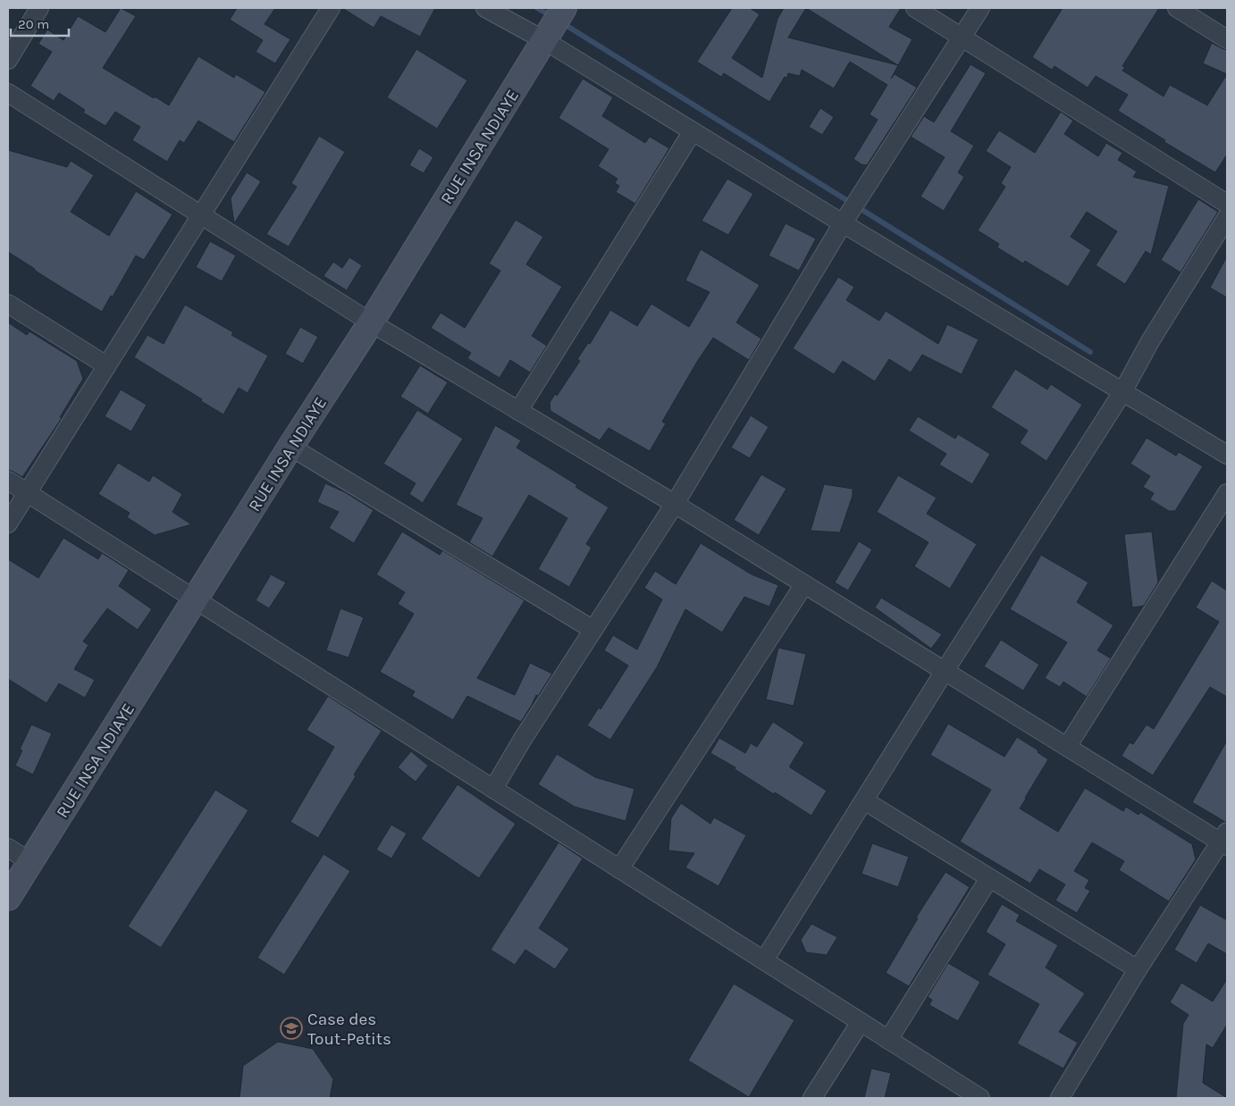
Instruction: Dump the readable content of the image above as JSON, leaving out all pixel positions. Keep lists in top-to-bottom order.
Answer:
{
  "streets": {
    "main road": ["RUE INSA NDIAYE"]
  },
  "places": {
    "school or university": ["Case des Tout-Petits"]
  },
  "scale_bar": "20 m"
}
